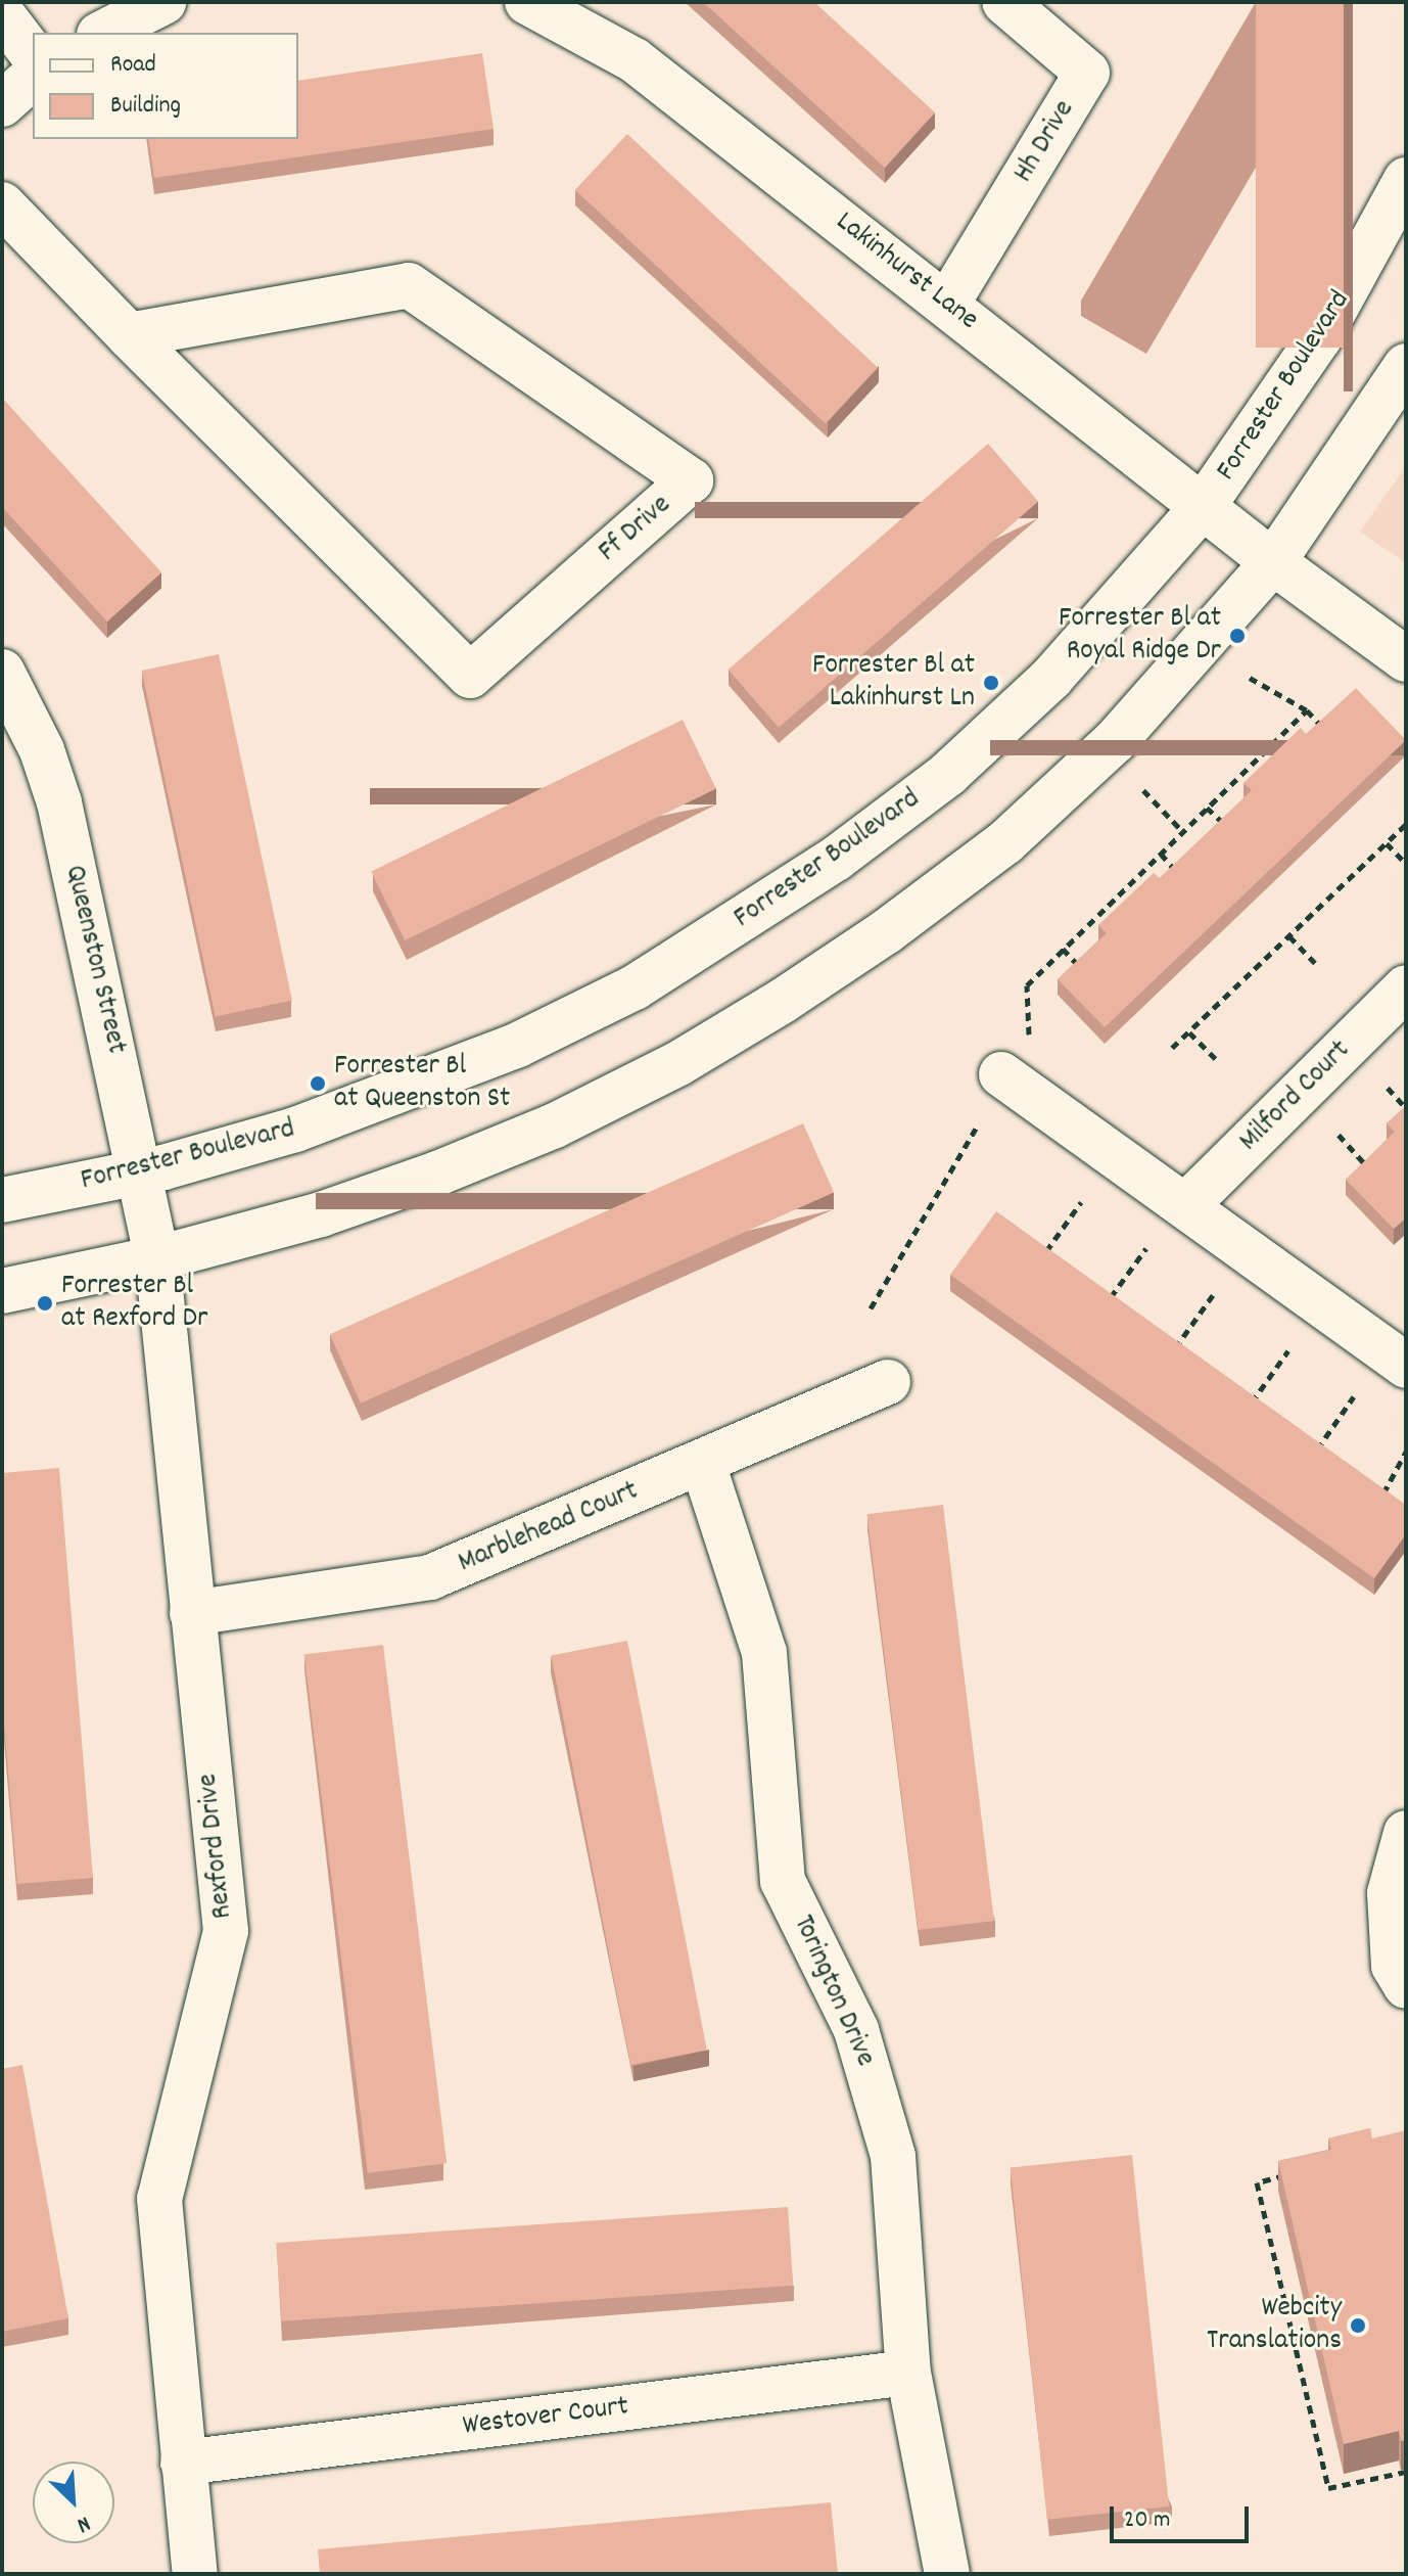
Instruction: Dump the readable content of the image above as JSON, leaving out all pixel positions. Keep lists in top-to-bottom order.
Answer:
{
  "streets": {
    "street": [
      "Hh Drive",
      "Lakinhurst Lane",
      "Forrester Boulevard",
      "Ff Drive",
      "Queenston Street",
      "Milford Court",
      "Marblehead Court",
      "Rexford Drive",
      "Torington Drive",
      "Westover Court"
    ]
  },
  "crossings": [
    ["Hh Drive", "Lakinhurst Lane"],
    ["Lakinhurst Lane", "Forrester Boulevard"],
    ["Forrester Boulevard", "Queenston Street"],
    ["Queenston Street", "Rexford Drive"],
    ["Marblehead Court", "Rexford Drive"],
    ["Marblehead Court", "Torington Drive"],
    ["Rexford Drive", "Westover Court"],
    ["Torington Drive", "Westover Court"]
  ],
  "places": [
    "Forrester Bl at Royal Ridge Dr",
    "Forrester Bl at Lakinhurst Ln",
    "Forrester Bl at Queenston St",
    "Forrester Bl at Rexford Dr",
    "Webcity Translations"
  ],
  "legend": ["Road", "Building"],
  "scale_bar": "20 m",
  "north": "bottom right"
}
